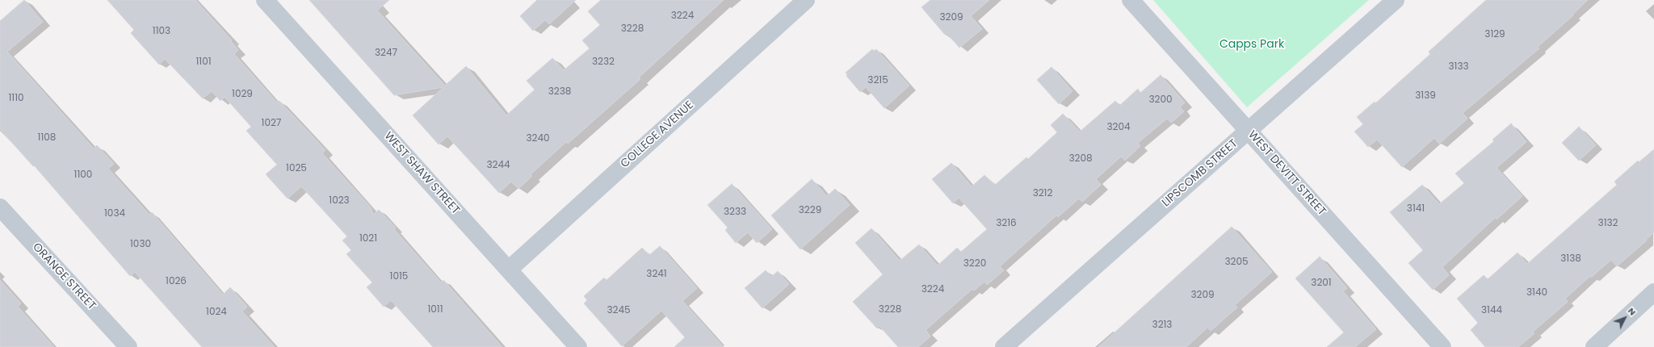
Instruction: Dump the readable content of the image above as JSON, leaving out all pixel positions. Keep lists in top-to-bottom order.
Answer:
{
  "streets": {
    "street": [
      "COLLEGE AVENUE",
      "WEST SHAW STREET",
      "LIPSCOMB STREET",
      "WEST DEVITT STREET",
      "ORANGE STREET"
    ]
  },
  "crossings": [
    ["COLLEGE AVENUE", "WEST SHAW STREET"],
    ["LIPSCOMB STREET", "WEST DEVITT STREET"]
  ],
  "parks": ["Capps Park"],
  "house_numbers": [
    "3224",
    "3209",
    "3228",
    "1103",
    "3129",
    "3247",
    "1101",
    "3232",
    "3133",
    "3215",
    "3238",
    "1029",
    "3139",
    "1110",
    "3200",
    "1027",
    "3204",
    "1108",
    "3240",
    "3208",
    "3244",
    "1025",
    "1100",
    "3212",
    "1023",
    "3141",
    "3229",
    "3233",
    "1034",
    "3216",
    "3132",
    "1021",
    "1030",
    "3138",
    "3205",
    "3220",
    "3241",
    "1015",
    "1026",
    "3201",
    "3224",
    "3140",
    "3209",
    "1011",
    "3228",
    "3245",
    "3144",
    "1024",
    "3213"
  ],
  "north": "top right"
}
